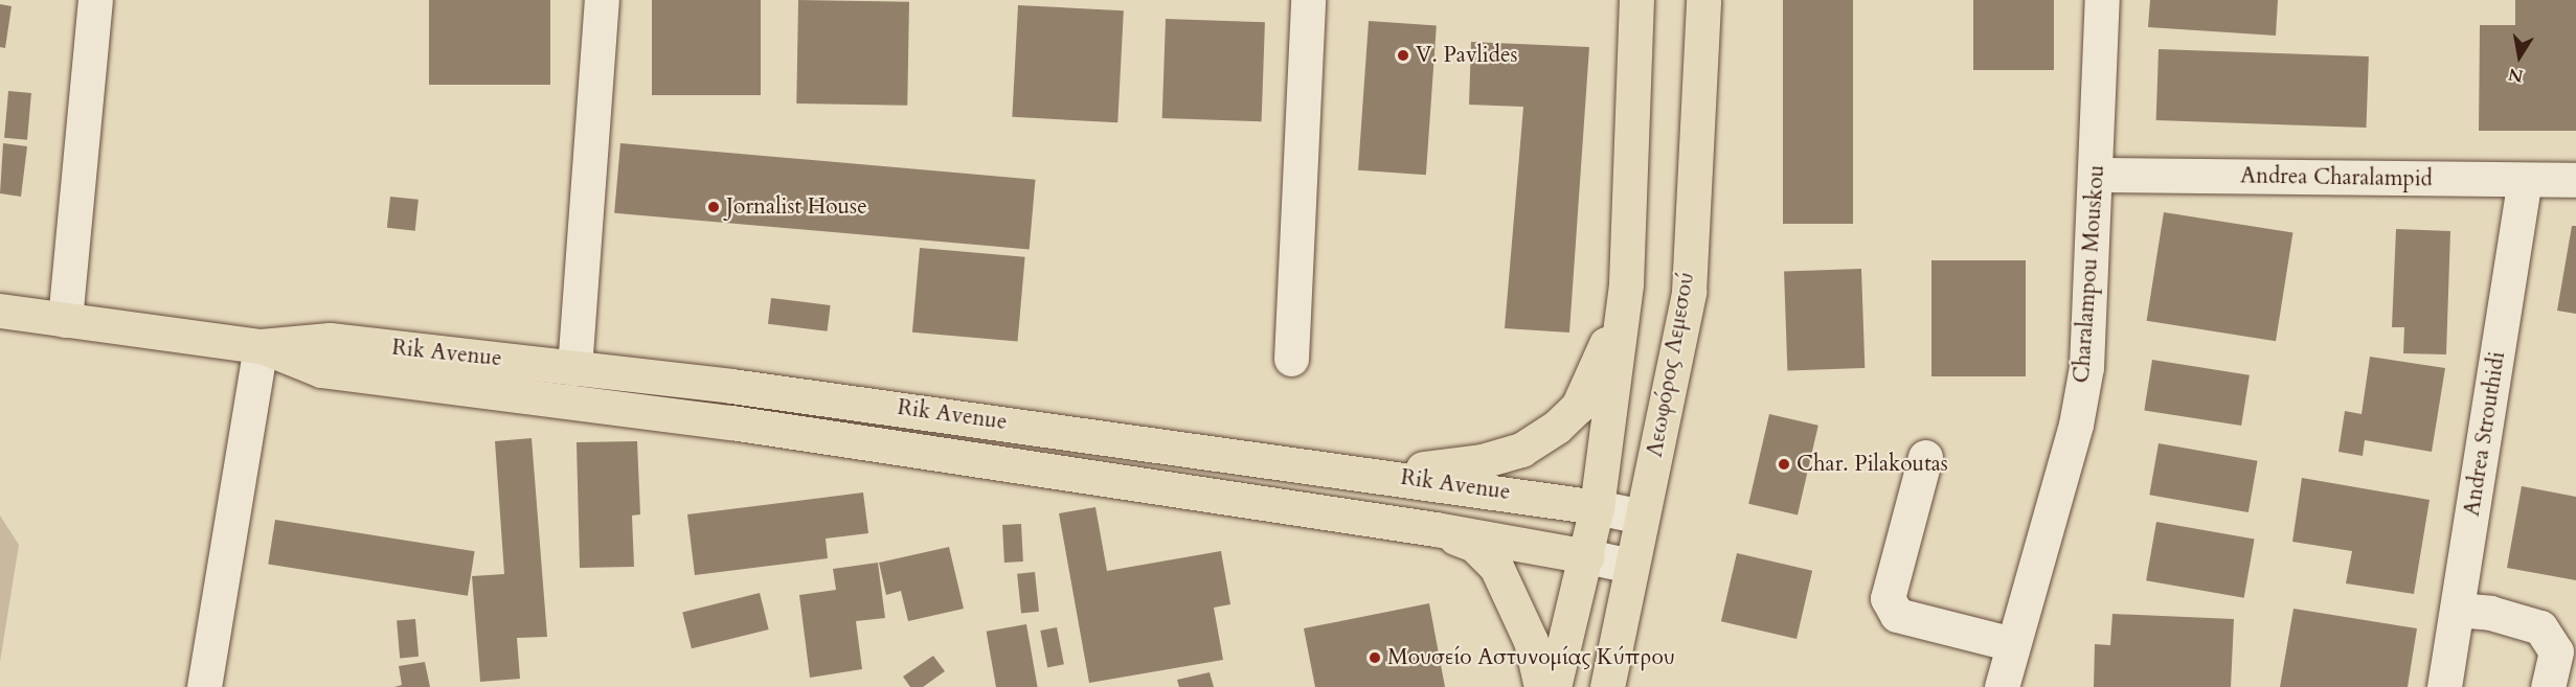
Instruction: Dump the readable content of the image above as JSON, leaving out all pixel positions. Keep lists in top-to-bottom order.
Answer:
{
  "streets": {
    "main road": ["Rik Avenue", "Λεωφόρος Λεμεσού"],
    "street": ["Andrea Charalampid", "Charalampou Mouskou", "Andrea Strouthidi"]
  },
  "crossings": [
    ["Andrea Charalampid", "Charalampou Mouskou"],
    ["Andrea Charalampid", "Andrea Strouthidi"],
    ["Rik Avenue", "Λεωφόρος Λεμεσού"]
  ],
  "places": [
    "V. Pavlides",
    "Jornalist House",
    "Char. Pilakoutas",
    "Μουσείο Αστυνομίας Κύπρου"
  ],
  "north": "bottom"
}
